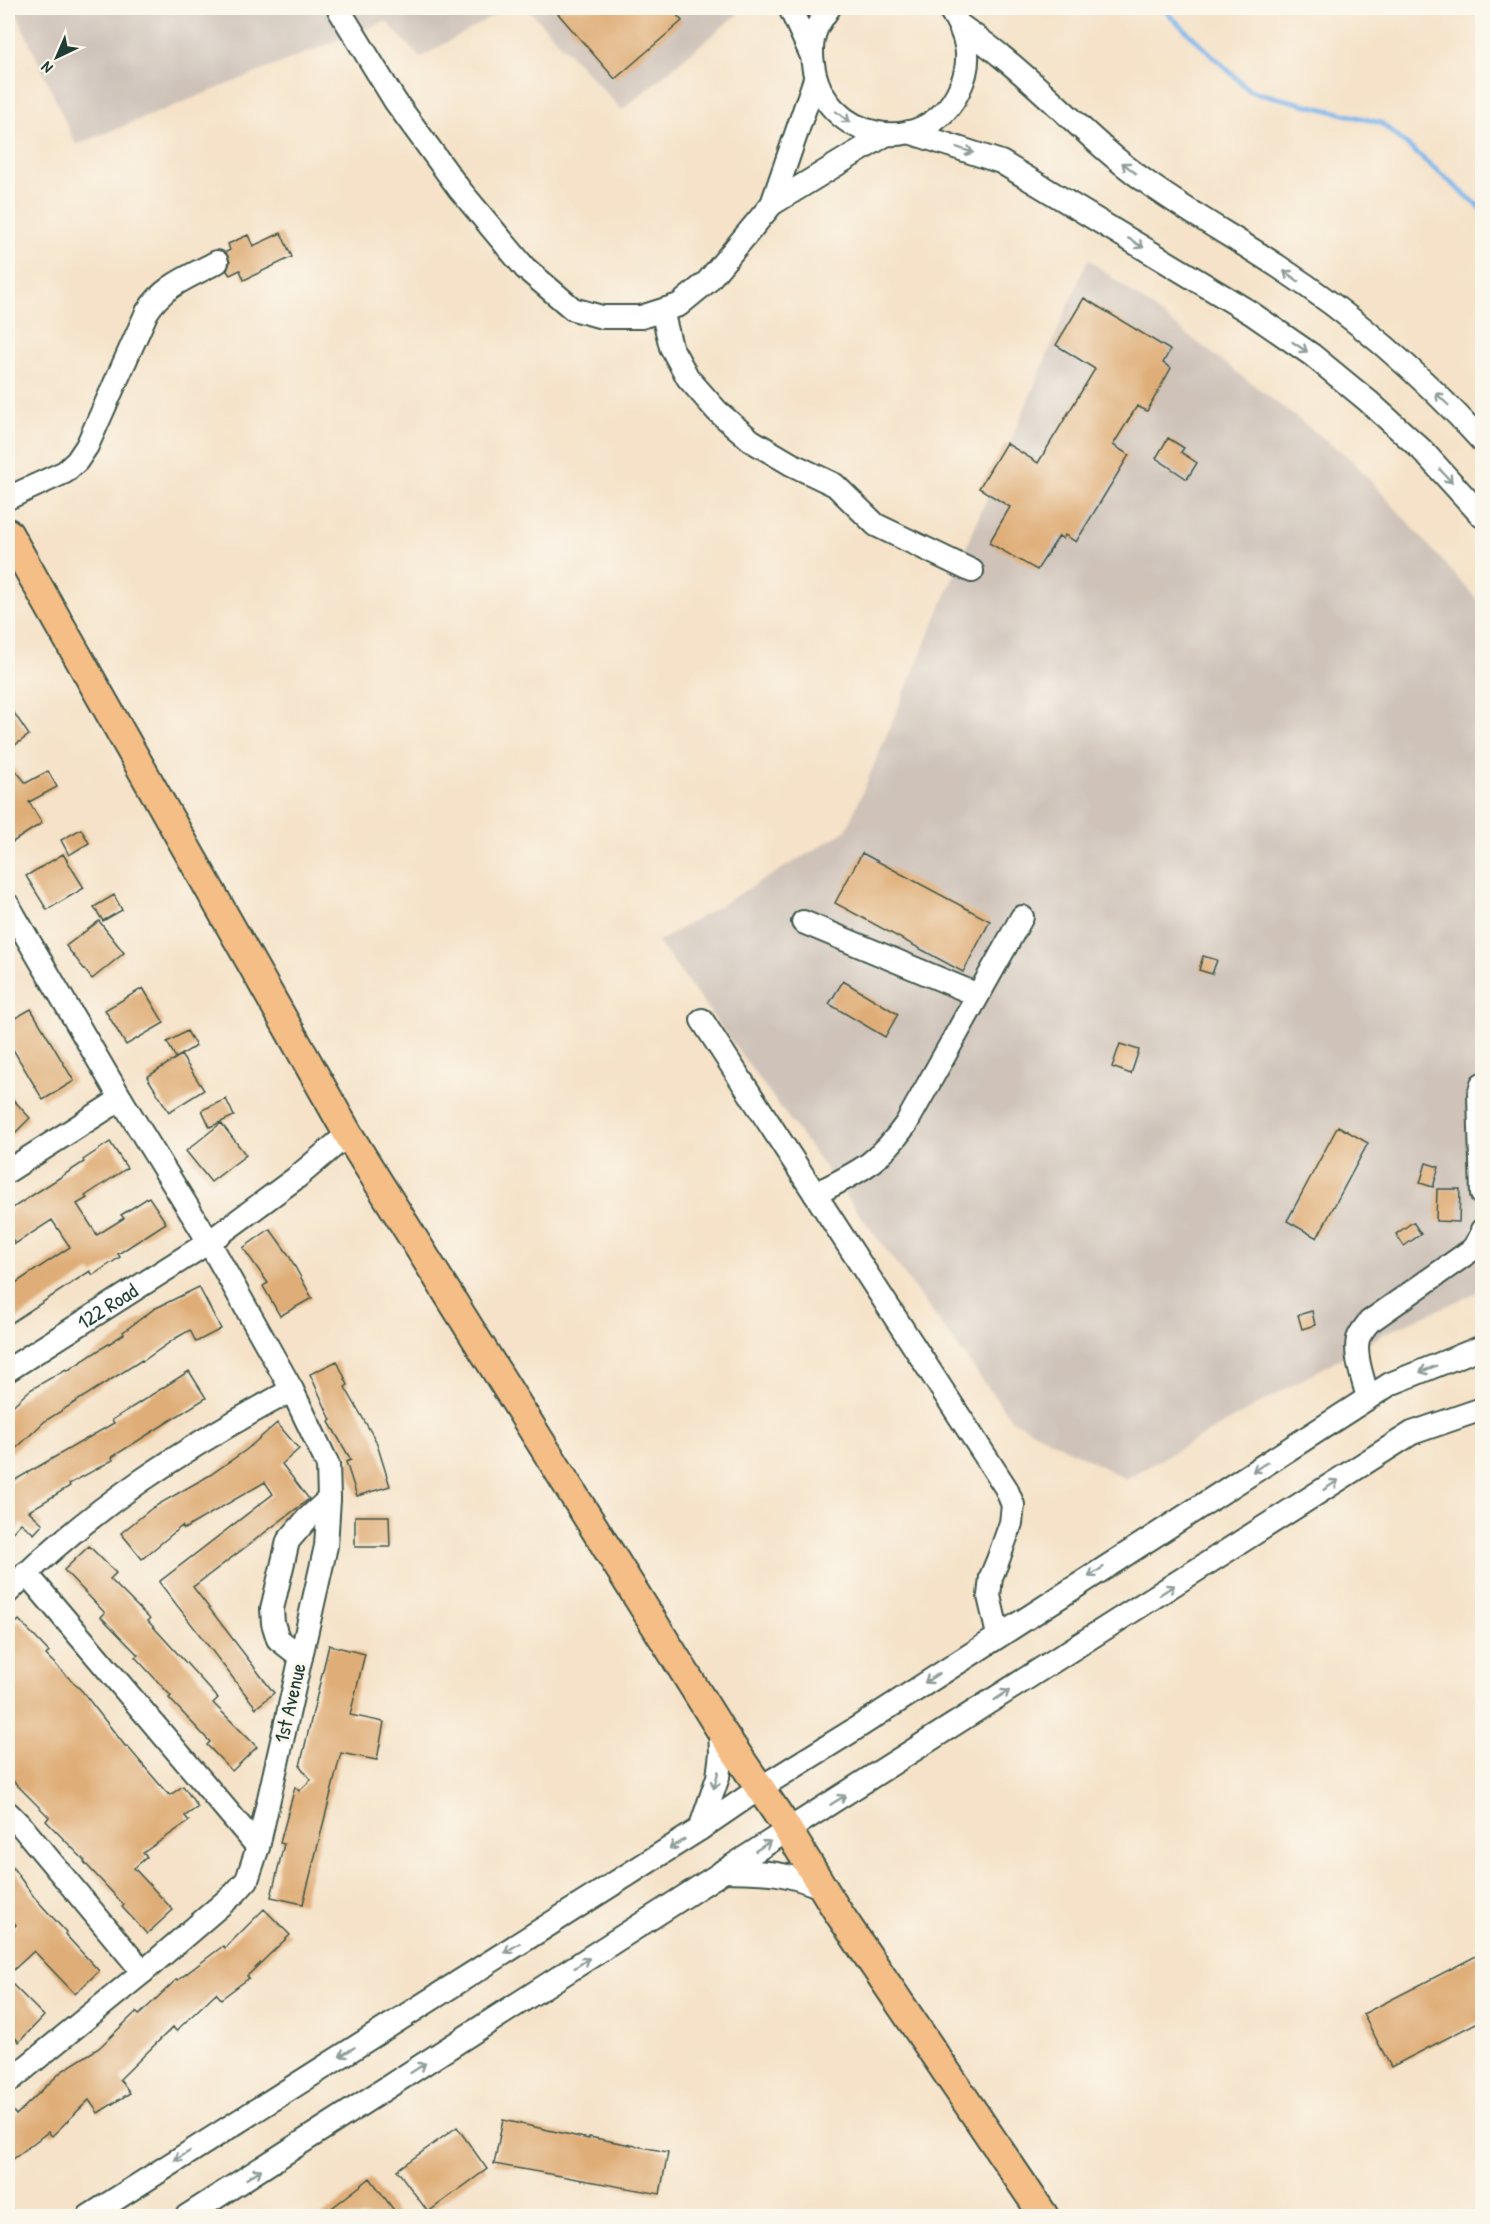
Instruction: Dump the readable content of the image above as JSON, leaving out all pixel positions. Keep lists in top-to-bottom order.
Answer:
{
  "streets": {
    "street": ["122 Road", "1st Avenue"]
  },
  "crossings": [
    ["122 Road", "1st Avenue"]
  ],
  "north": "bottom left"
}
